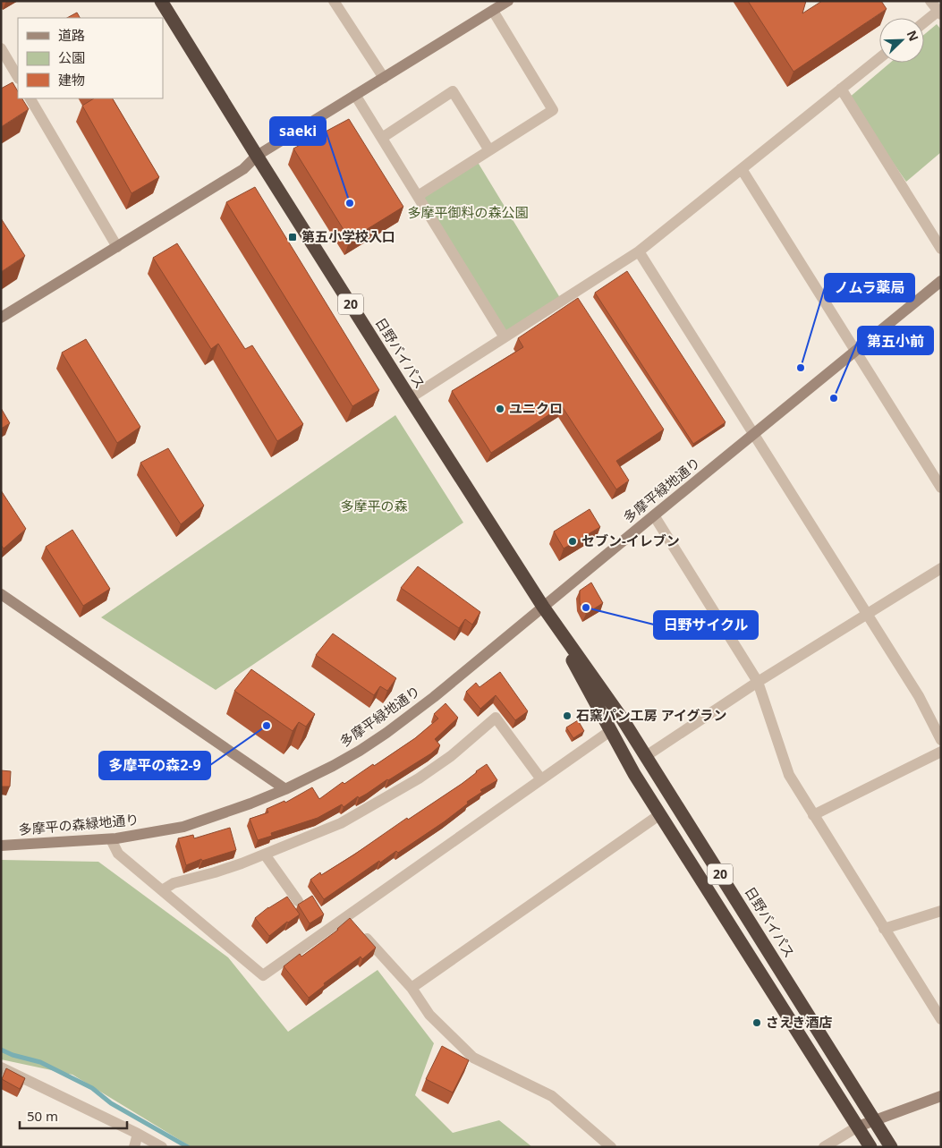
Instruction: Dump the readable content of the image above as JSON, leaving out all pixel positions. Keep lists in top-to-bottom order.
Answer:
{
  "streets": {
    "highway": ["20", "日野バイパス"],
    "street": ["多摩平緑地通り", "多摩平の森緑地通り"]
  },
  "crossings": [
    ["日野バイパス", "多摩平緑地通り"],
    ["多摩平緑地通り", "多摩平の森緑地通り"]
  ],
  "parks": ["多摩平御料の森公園", "多摩平の森"],
  "places": {
    "other": [
      "saeki",
      "ノムラ薬局",
      "第五小前",
      "ユニクロ",
      "セブン-イレブン",
      "日野サイクル",
      "石窯パン工房 アイグラン",
      "多摩平の森2-9",
      "さえき酒店"
    ],
    "transit": ["第五小学校入口"]
  },
  "legend": ["道路", "公園", "建物"],
  "scale_bar": "50 m",
  "north": "top right"
}
